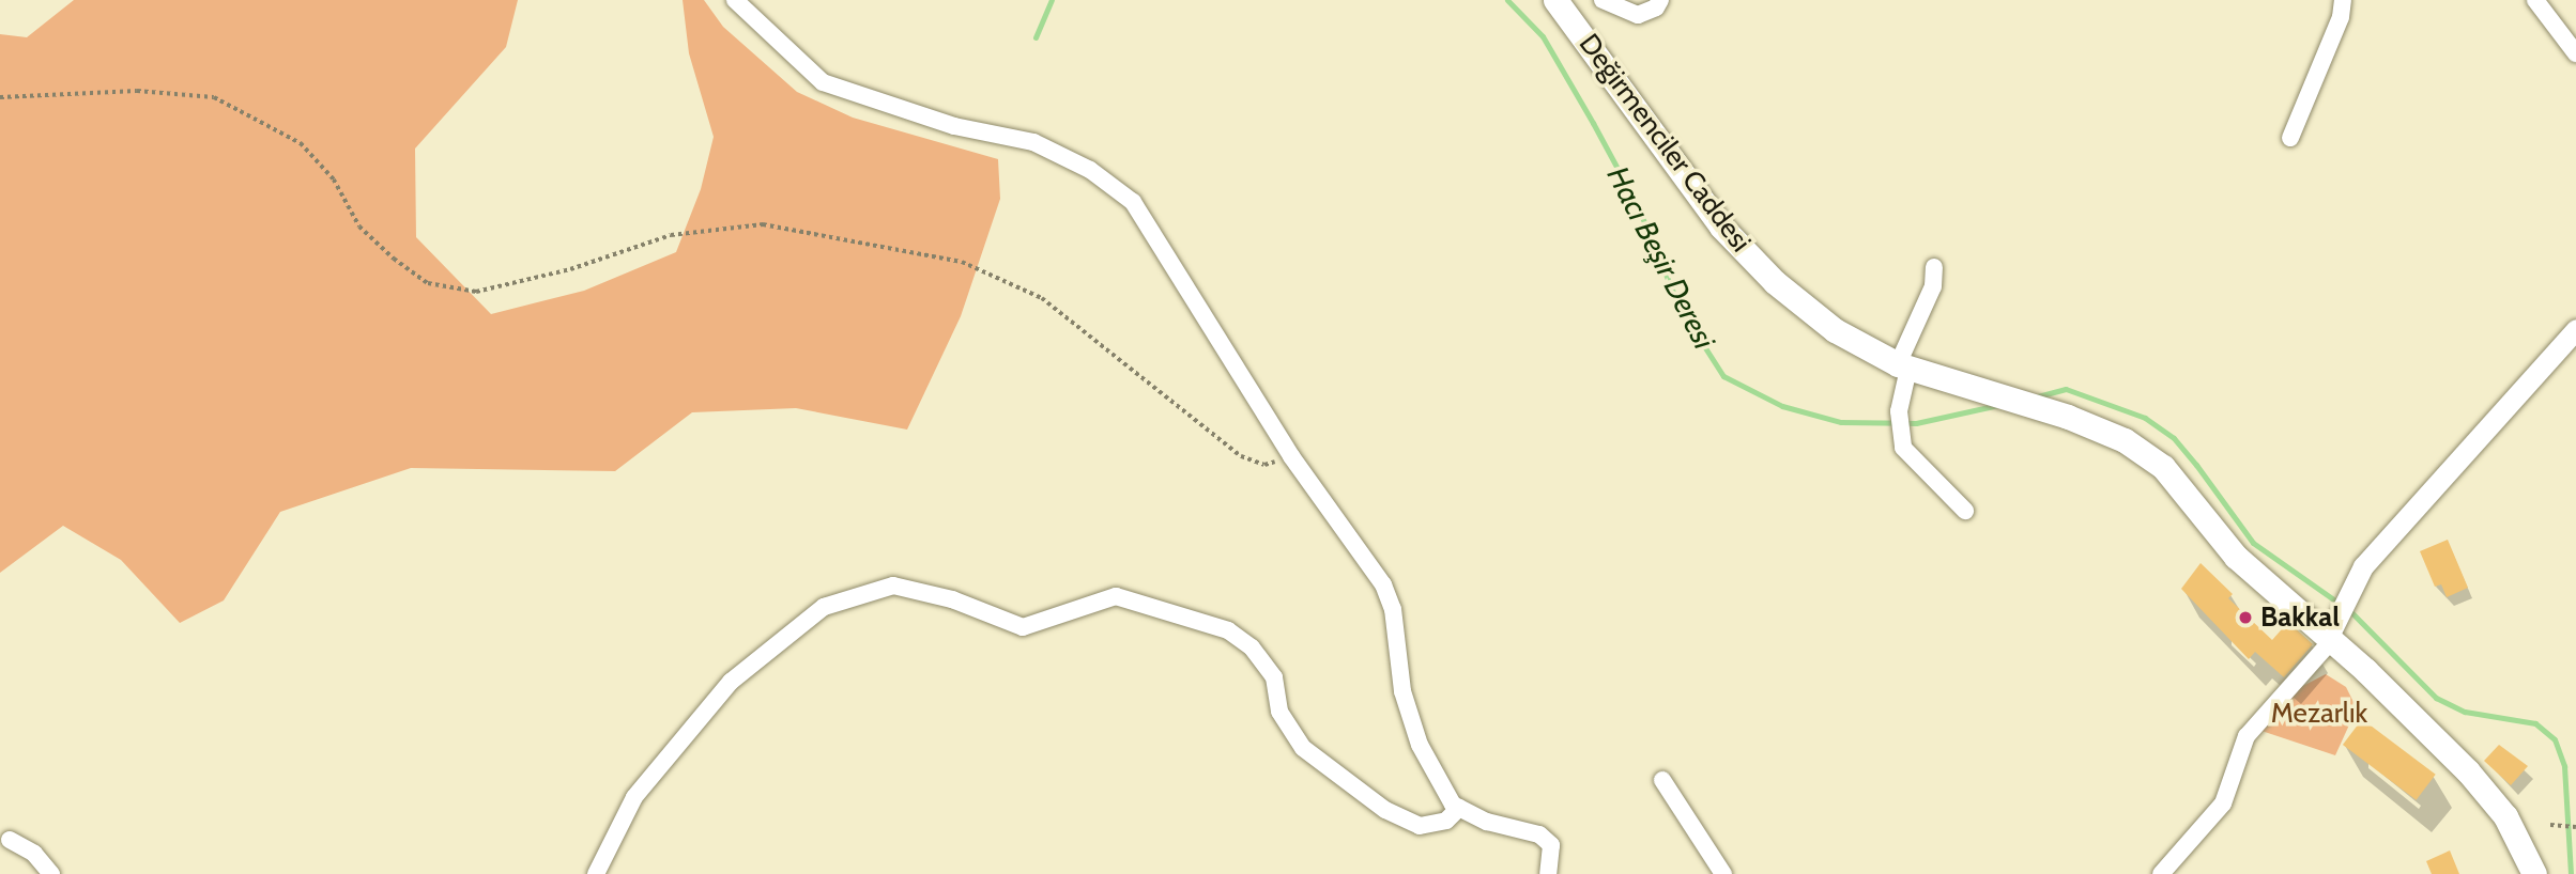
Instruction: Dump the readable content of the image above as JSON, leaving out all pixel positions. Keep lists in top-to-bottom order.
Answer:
{
  "streets": {
    "main road": ["Değirmenciler Caddesi"]
  },
  "water": ["Hacı Beşir Deresi"],
  "parks": ["Mezarlık"],
  "places": ["Bakkal"]
}
